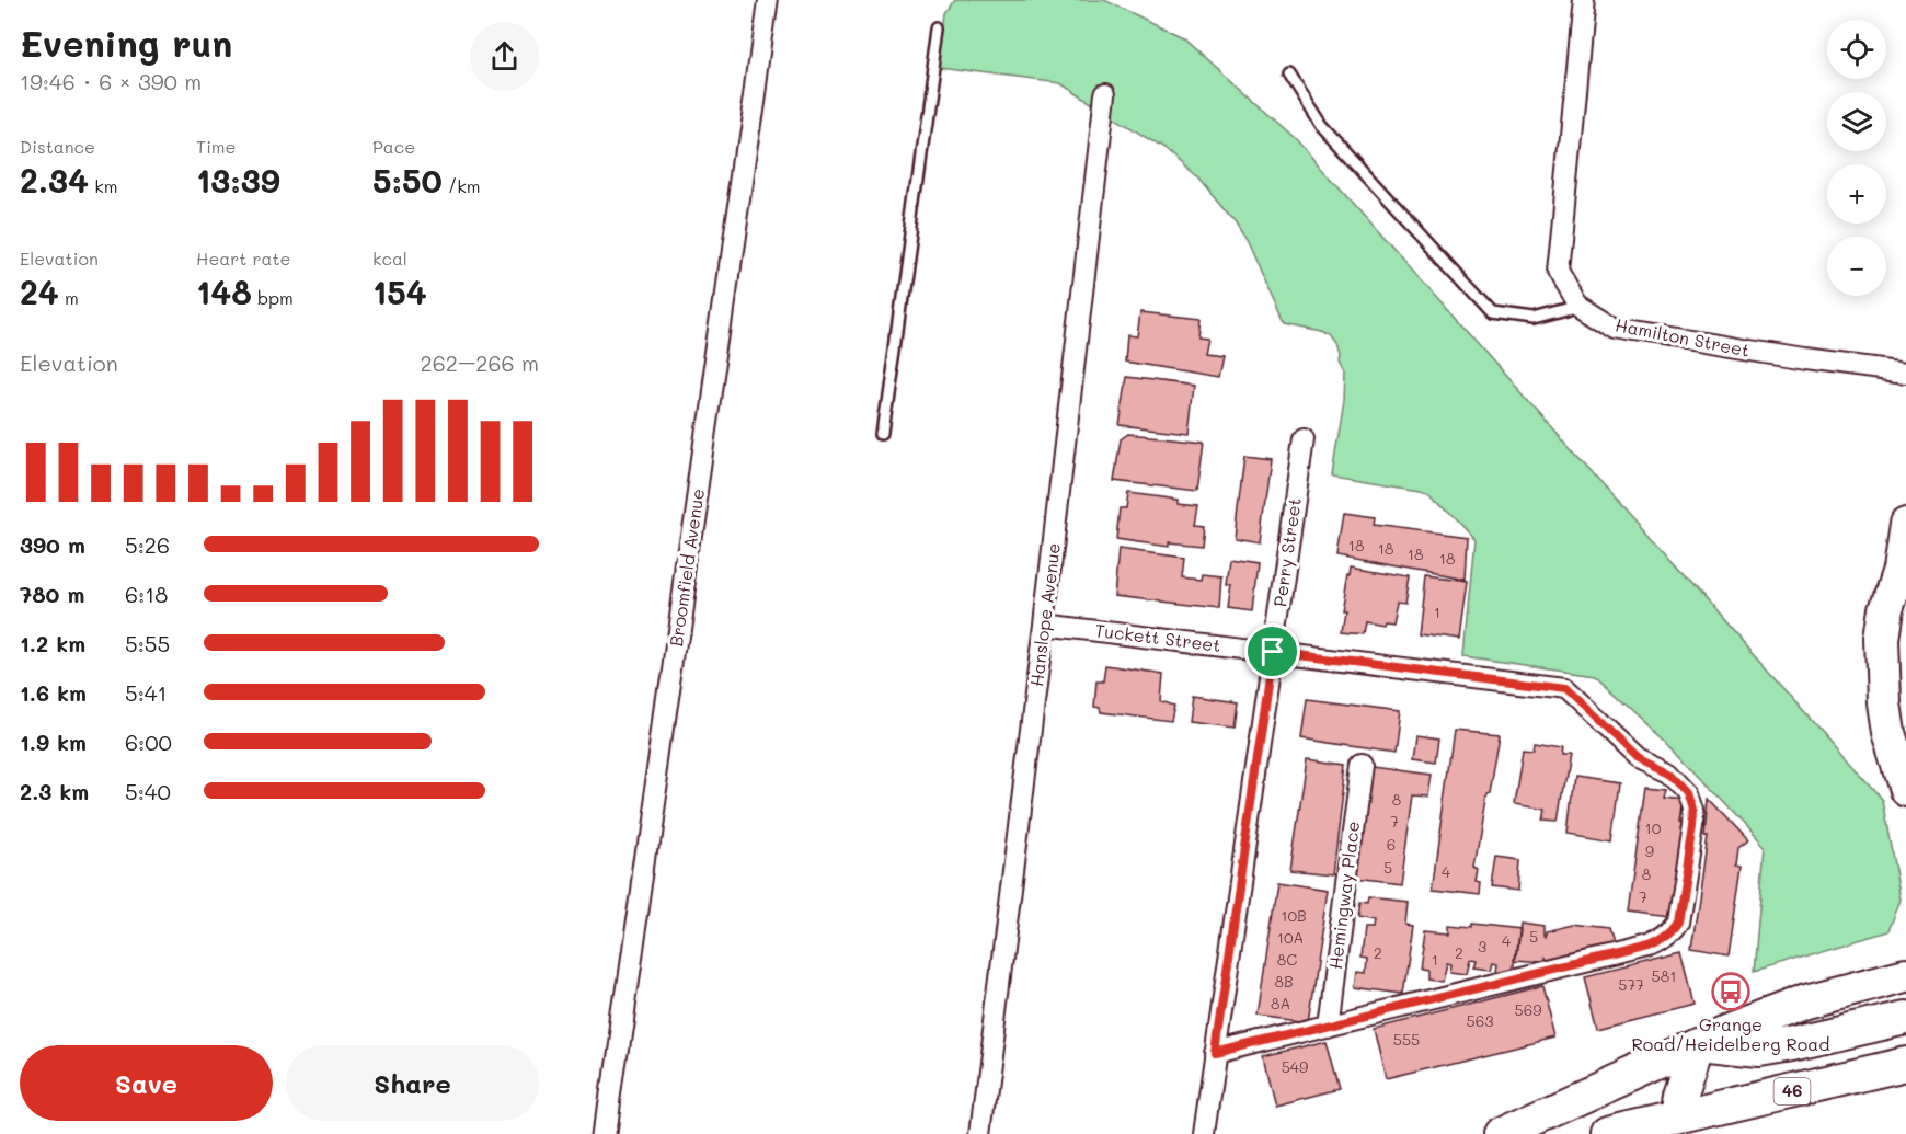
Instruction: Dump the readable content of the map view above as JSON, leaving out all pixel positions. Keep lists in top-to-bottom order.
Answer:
{
  "streets": {
    "main road": ["46"],
    "street": [
      "Hamilton Street",
      "Perry Street",
      "Broomfield Avenue",
      "Hanslope Avenue",
      "Tuckett Street",
      "Hemingway Place"
    ]
  },
  "crossings": [
    ["Perry Street", "Tuckett Street"],
    ["Hanslope Avenue", "Tuckett Street"],
    ["Tuckett Street", "Hemingway Place"]
  ],
  "places": {
    "bus stop": ["Grange Road/Heidelberg Road"]
  },
  "house_numbers": [
    "18",
    "18",
    "18",
    "18",
    "1",
    "8",
    "7",
    "10",
    "6",
    "9",
    "5",
    "4",
    "8",
    "7",
    "10B",
    "5",
    "10A",
    "4",
    "3",
    "2",
    "2",
    "8C",
    "1",
    "581",
    "8B",
    "577",
    "8A",
    "569",
    "563",
    "555",
    "549"
  ],
  "page": {
    "heading": ["Evening run", "19:46 · 6 × 390 m"],
    "map_buttons": ["+", "−"],
    "stats": [
      ["Distance", "2.34 km"],
      ["Time", "13:39"],
      ["Pace", "5:50 /km"],
      ["Elevation", "24 m"],
      ["Heart rate", "148 bpm"],
      ["kcal", "154"]
    ],
    "chart": ["Elevation", "262–266 m"],
    "list": [
      {
        "name": "390 m",
        "note": "5:26"
      },
      {
        "name": "780 m",
        "note": "6:18"
      },
      {
        "name": "1.2 km",
        "note": "5:55"
      },
      {
        "name": "1.6 km",
        "note": "5:41"
      },
      {
        "name": "1.9 km",
        "note": "6:00"
      },
      {
        "name": "2.3 km",
        "note": "5:40"
      }
    ],
    "buttons": ["Save", "Share"]
  }
}
